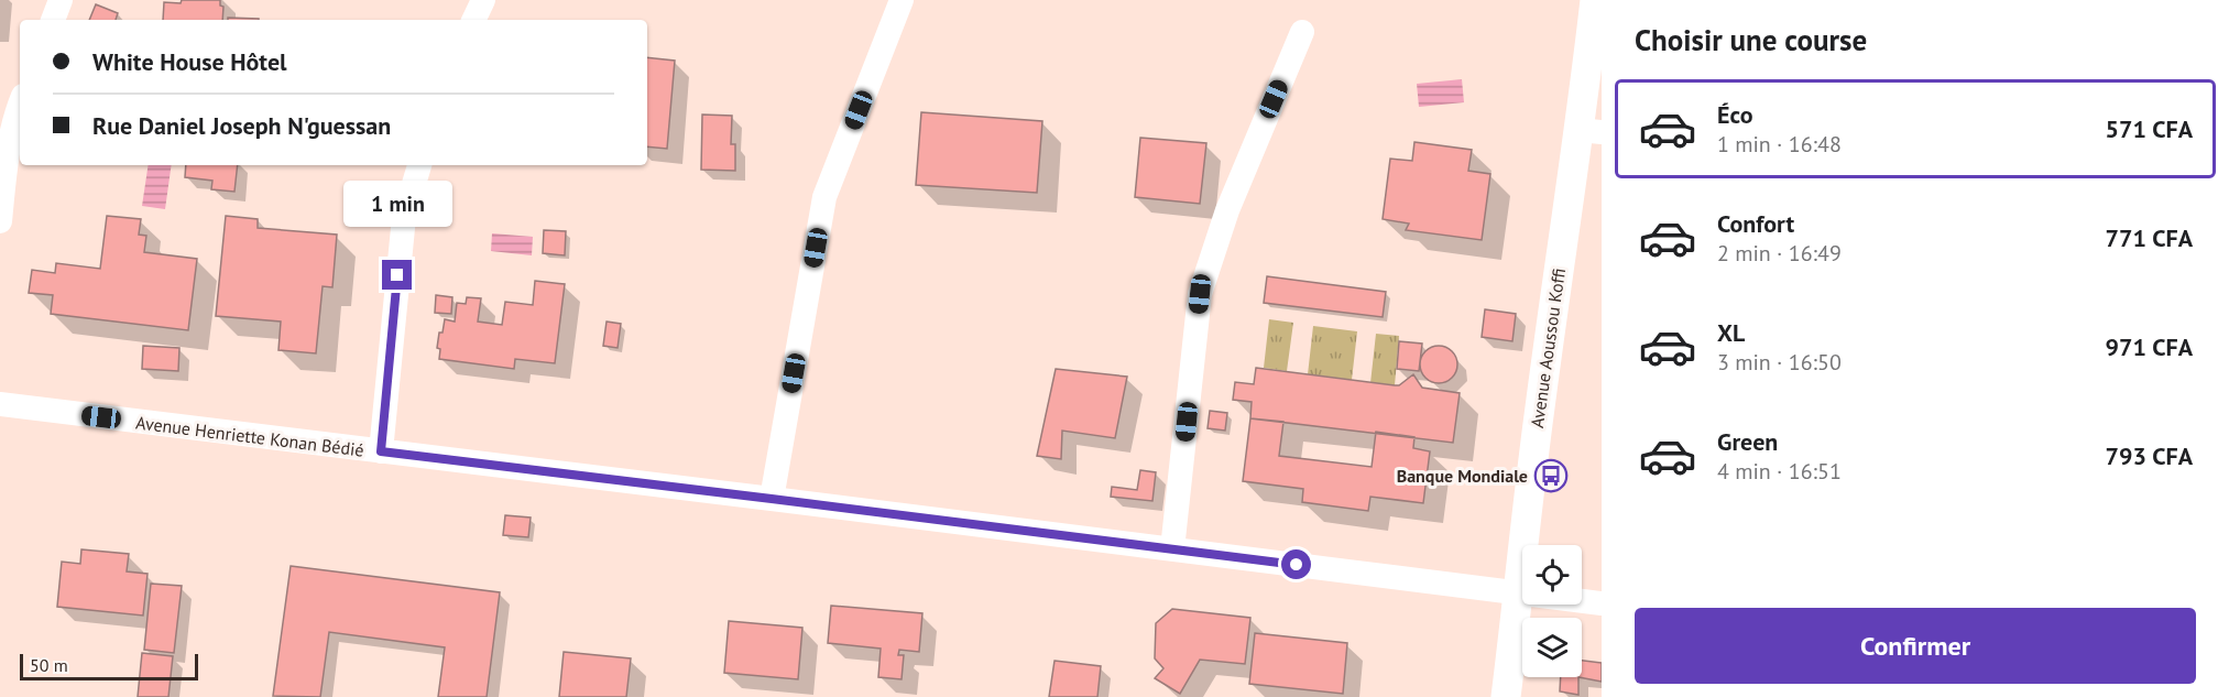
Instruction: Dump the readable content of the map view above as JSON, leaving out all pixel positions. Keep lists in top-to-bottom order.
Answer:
{
  "streets": {
    "street": ["Avenue Aoussou Koffi", "Avenue Henriette Konan Bédié"]
  },
  "crossings": [
    ["Avenue Aoussou Koffi", "Avenue Henriette Konan Bédié"]
  ],
  "places": {
    "bus stop": ["Banque Mondiale"]
  },
  "scale_bar": "50 m",
  "page": {
    "heading": "Choisir une course",
    "banner": ["White House Hôtel", "Rue Daniel Joseph N'guessan"],
    "list": [
      {
        "name": "Éco",
        "note": "1 min · 16:48",
        "value": "571 CFA"
      },
      {
        "name": "Confort",
        "note": "2 min · 16:49",
        "value": "771 CFA"
      },
      {
        "name": "XL",
        "note": "3 min · 16:50",
        "value": "971 CFA"
      },
      {
        "name": "Green",
        "note": "4 min · 16:51",
        "value": "793 CFA"
      }
    ],
    "bubble": "1 min",
    "buttons": "Confirmer",
    "scale": "50 m"
  }
}
